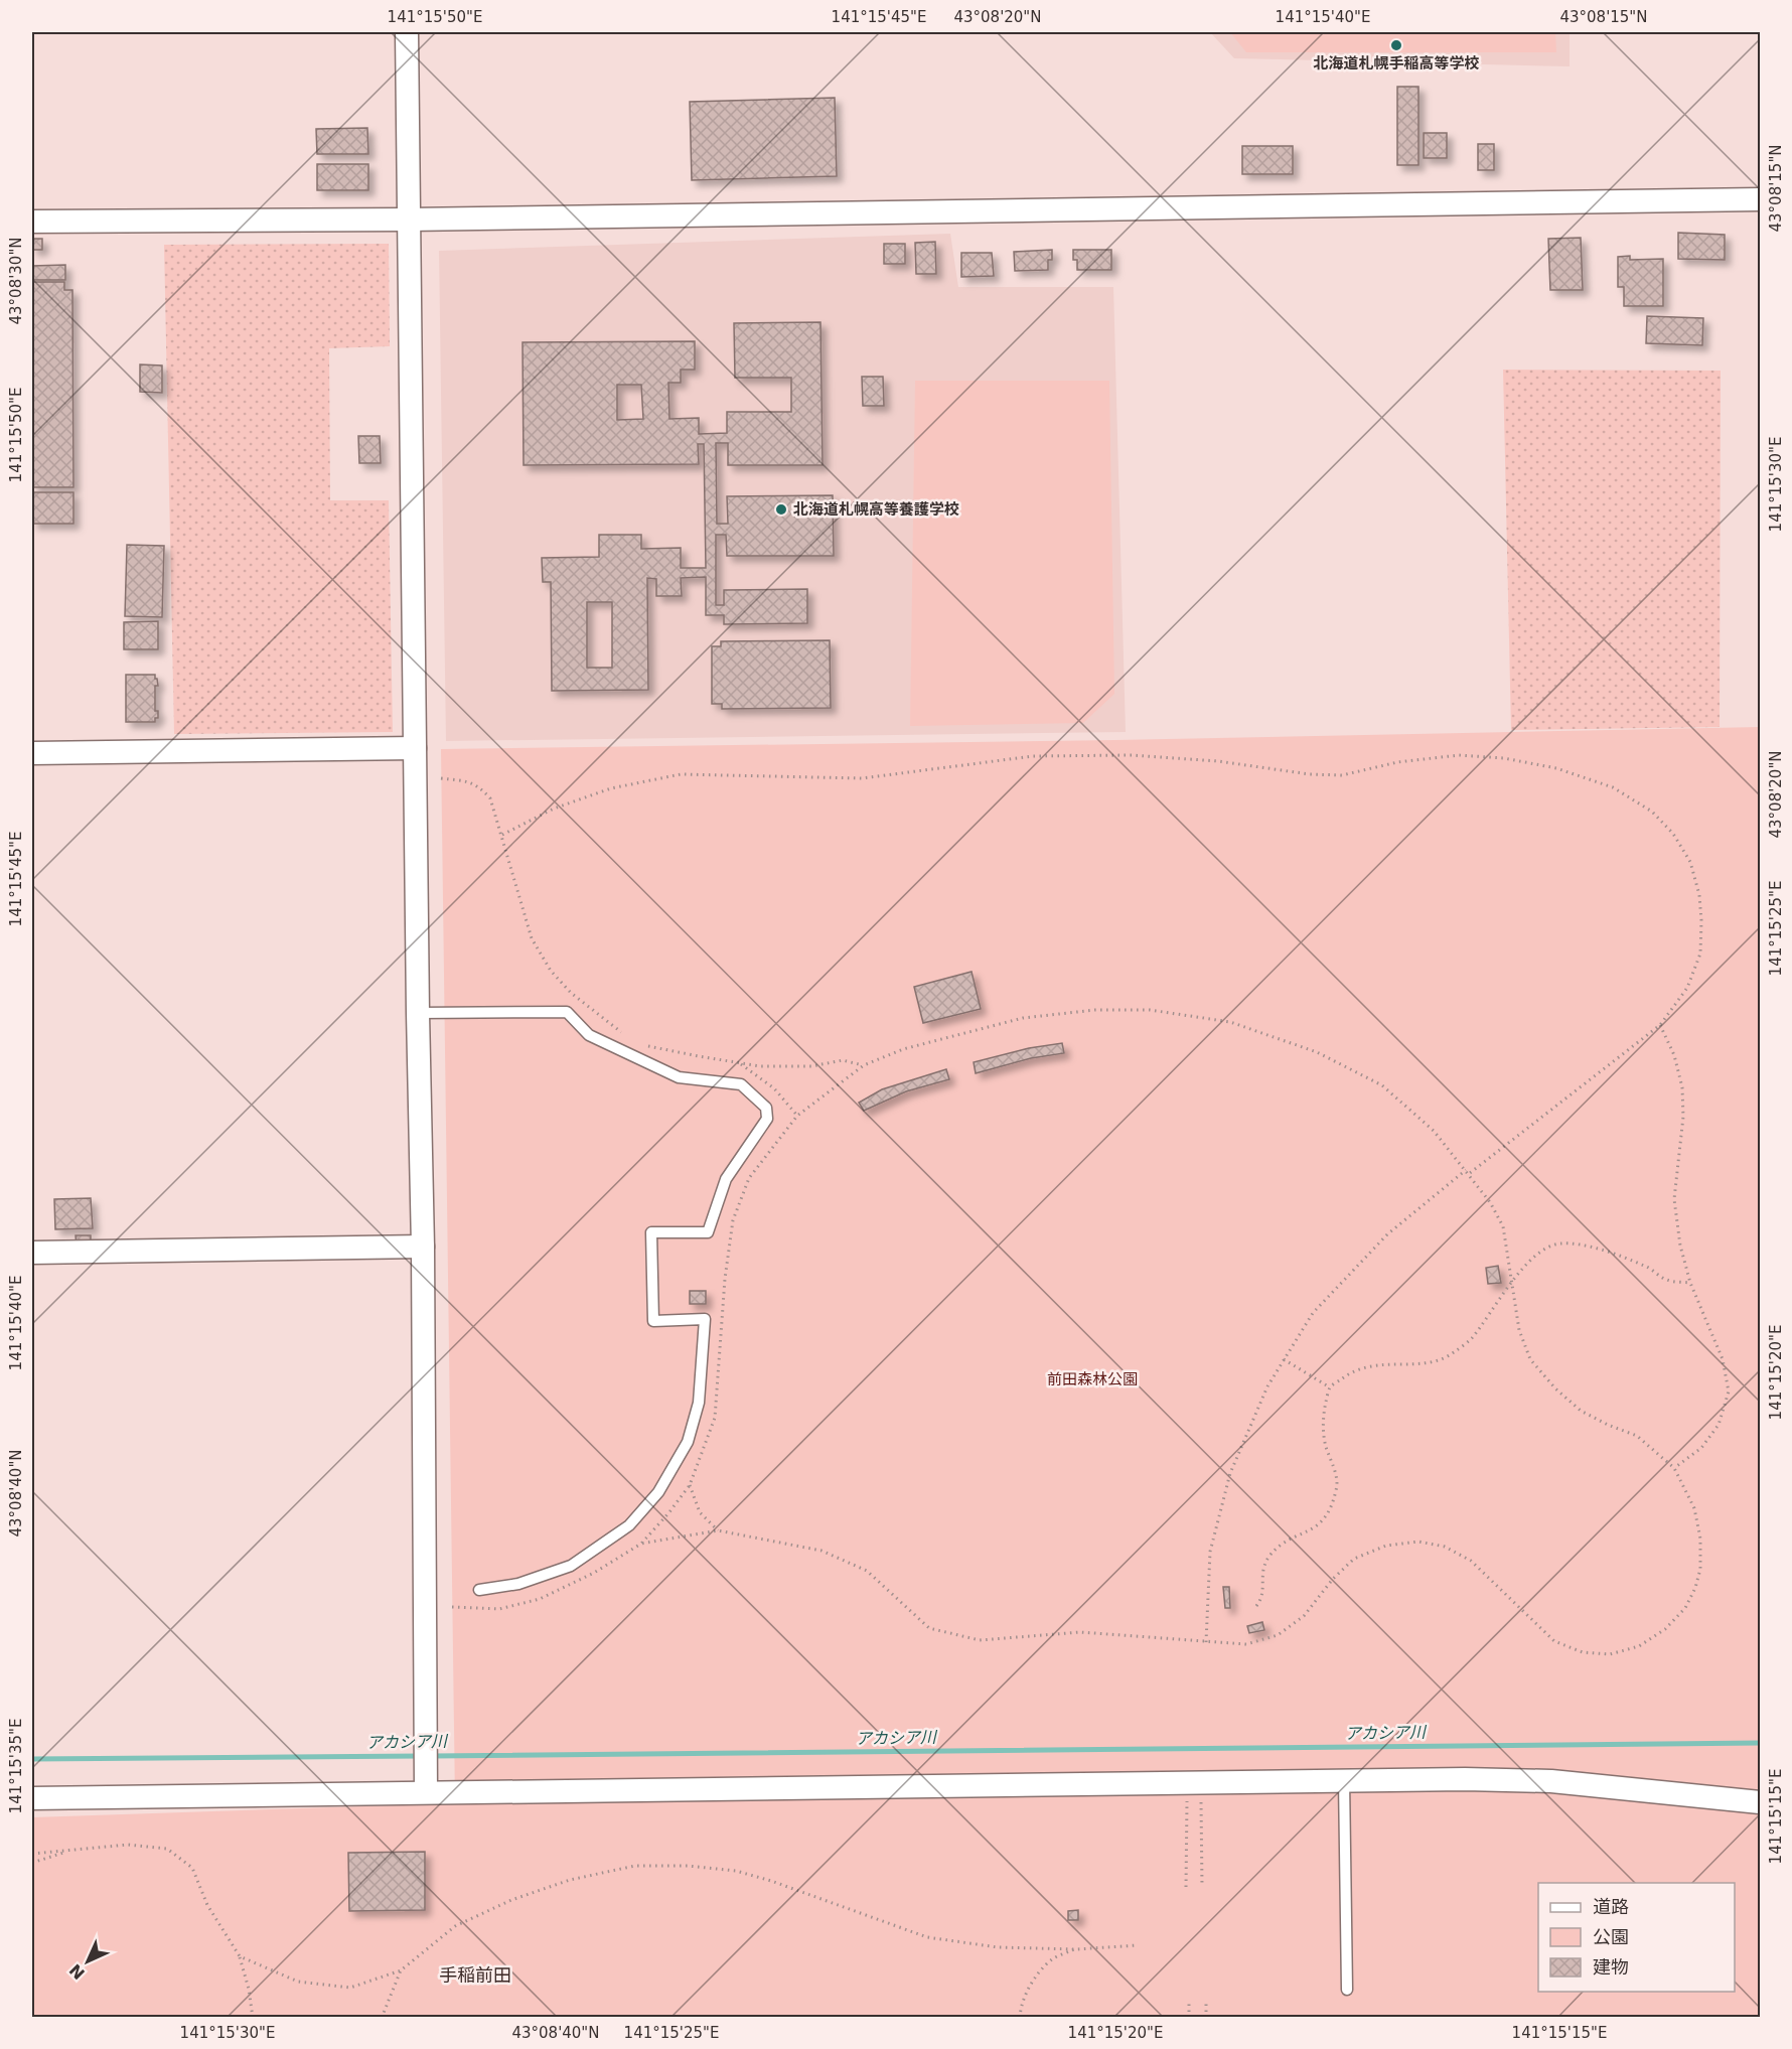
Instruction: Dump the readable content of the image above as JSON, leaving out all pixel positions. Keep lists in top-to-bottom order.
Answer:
{
  "districts": ["手稲前田"],
  "water": ["アカシア川"],
  "parks": ["前田森林公園"],
  "places": ["北海道札幌手稲高等学校", "北海道札幌高等養護学校"],
  "legend": ["道路", "公園", "建物"],
  "north": "bottom left",
  "coordinates": [
    "141°15'50\"E",
    "141°15'45\"E",
    "43°08'20\"N",
    "141°15'40\"E",
    "43°08'15\"N",
    "43°08'30\"N",
    "141°15'30\"E",
    "141°15'25\"E",
    "141°15'20\"E",
    "43°08'40\"N",
    "141°15'35\"E",
    "141°15'15\"E"
  ]
}
